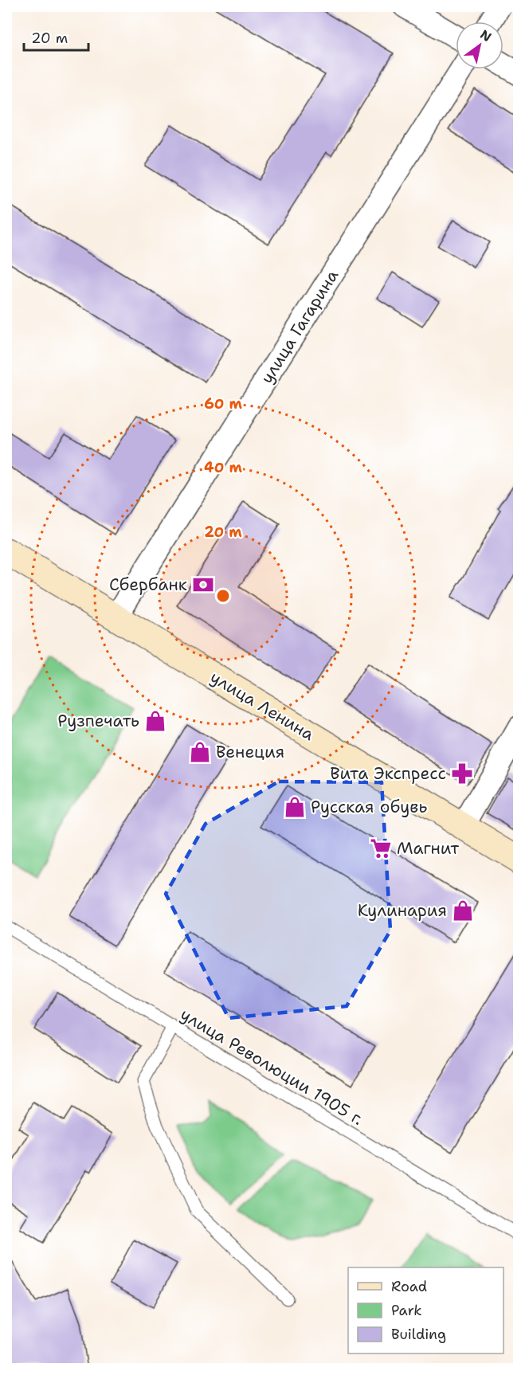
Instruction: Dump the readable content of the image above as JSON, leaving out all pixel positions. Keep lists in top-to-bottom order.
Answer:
{
  "streets": {
    "street": ["улица Гагарина", "улица Ленина"],
    "lane": ["улица Революции 1905 г."]
  },
  "crossings": [
    ["улица Гагарина", "улица Ленина"]
  ],
  "places": {
    "bank": ["Сбербанк"],
    "shop": [
      "Рузпечать",
      "Венеция",
      "Русская обувь",
      "Кулинария"
    ],
    "pharmacy": ["Вита Экспресс"],
    "supermarket": ["Магнит"]
  },
  "legend": ["Road", "Park", "Building"],
  "scale_bar": "20 m",
  "north": "top right",
  "rings": ["60 m", "40 m", "20 m"]
}
